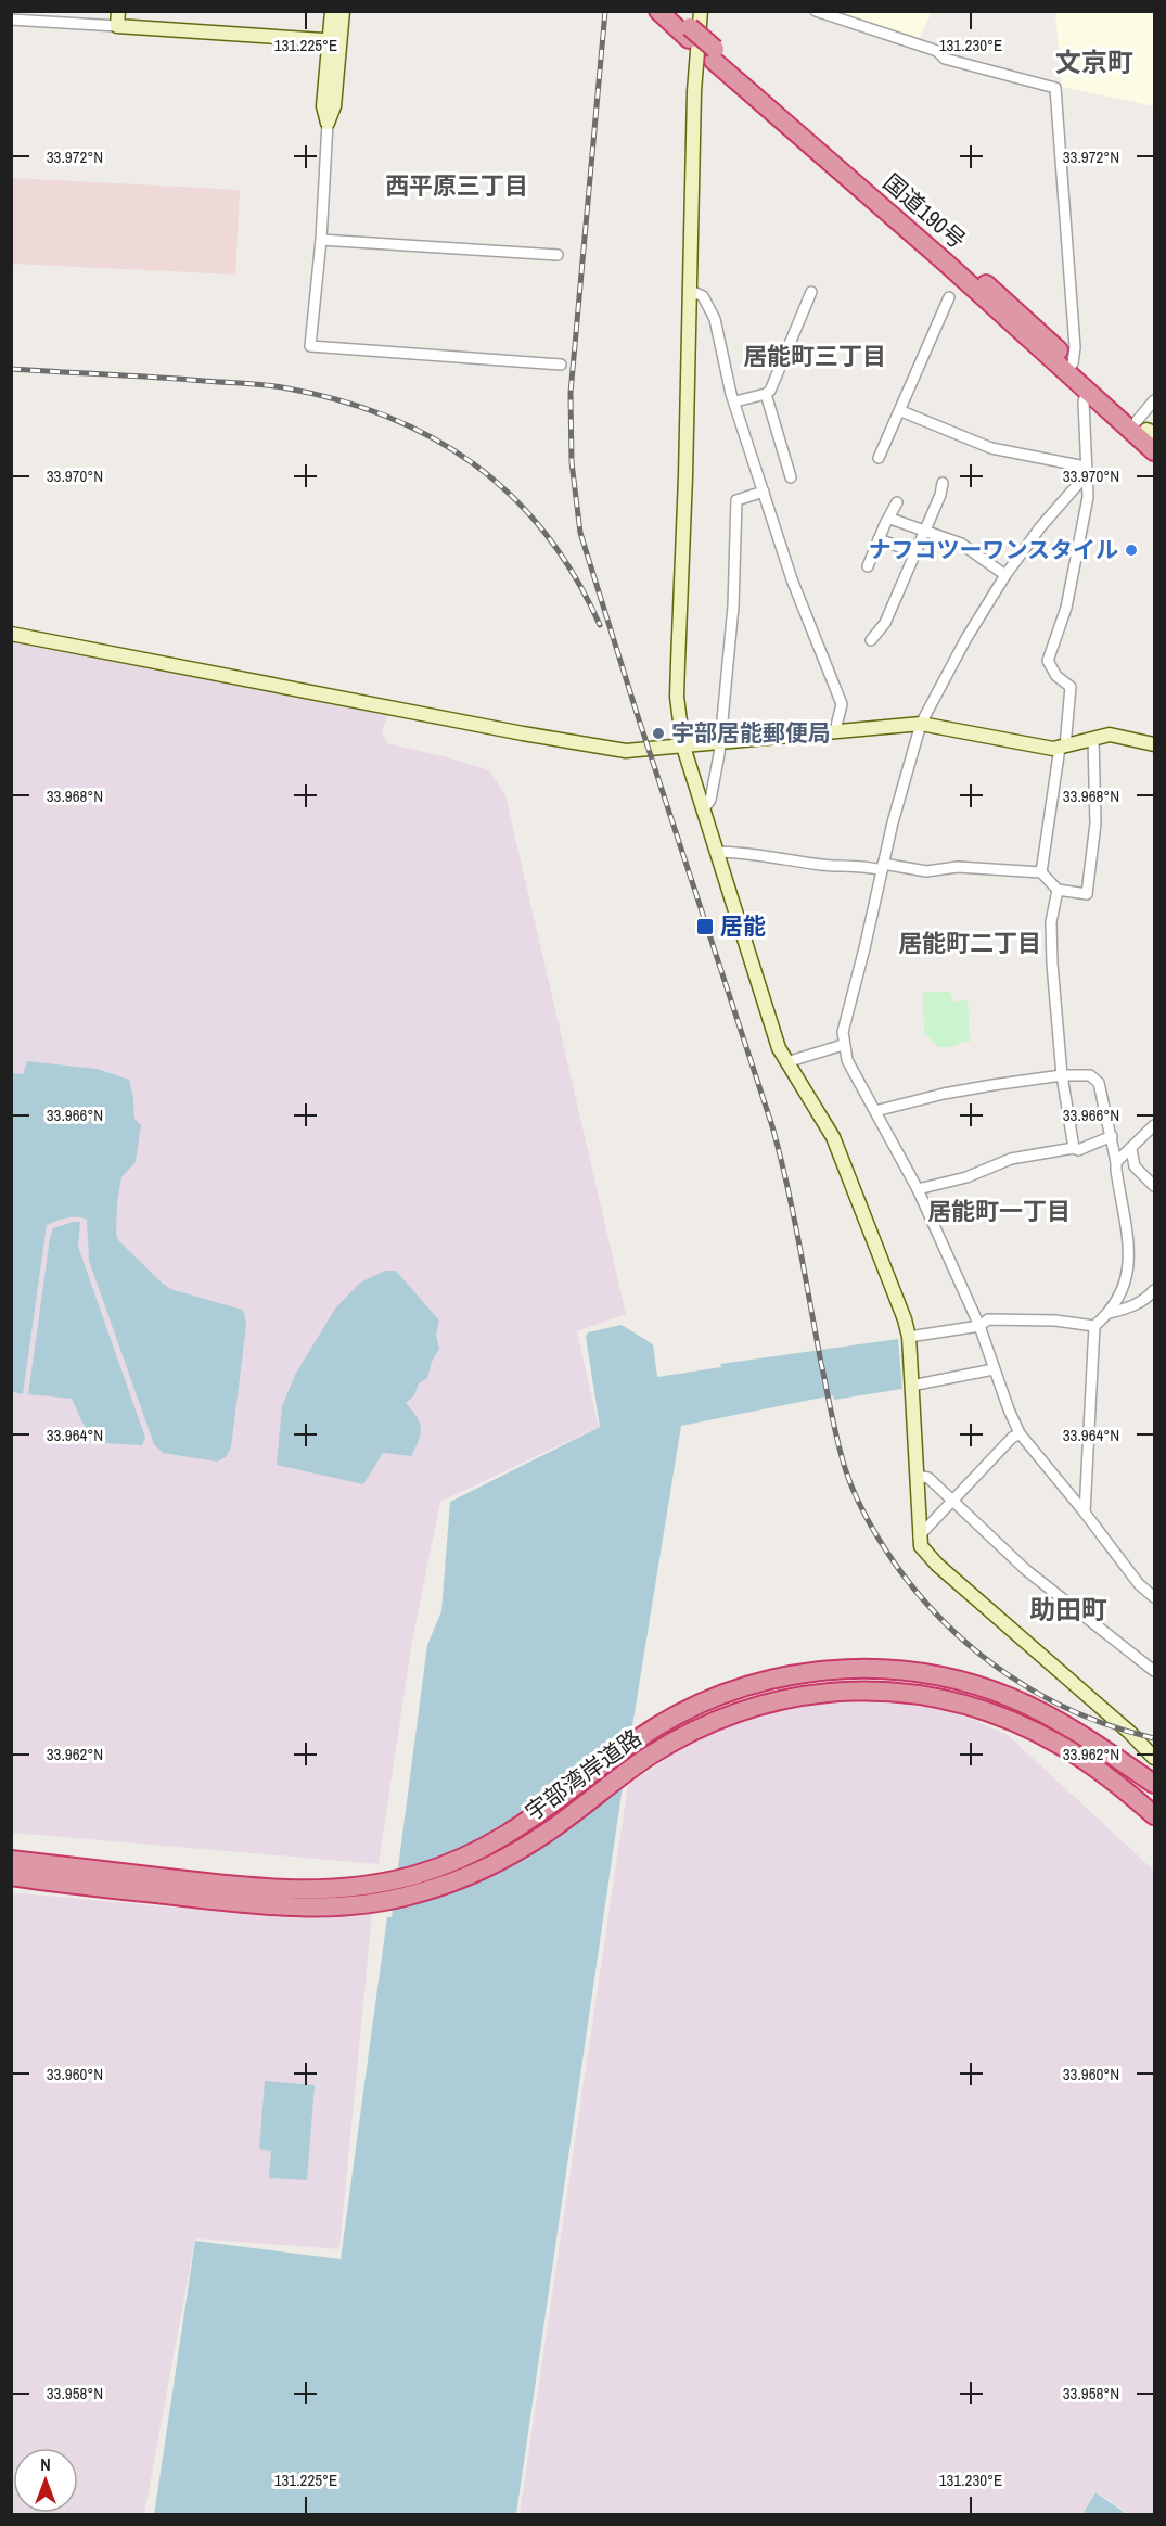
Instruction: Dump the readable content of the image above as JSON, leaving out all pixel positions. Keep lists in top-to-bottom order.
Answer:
{
  "streets": {
    "highway": ["国道190号", "宇部湾岸道路"]
  },
  "districts": [
    "文京町",
    "西平原三丁目",
    "居能町三丁目",
    "居能町二丁目",
    "居能町一丁目",
    "助田町"
  ],
  "places": {
    "other": ["ナフコツーワンスタイル", "宇部居能郵便局"],
    "transit": ["居能"]
  },
  "north": "top",
  "coordinates": [
    "131.225°E",
    "131.230°E",
    "33.972°N",
    "33.970°N",
    "33.968°N",
    "33.966°N",
    "33.964°N",
    "33.962°N",
    "33.960°N",
    "33.958°N"
  ]
}
